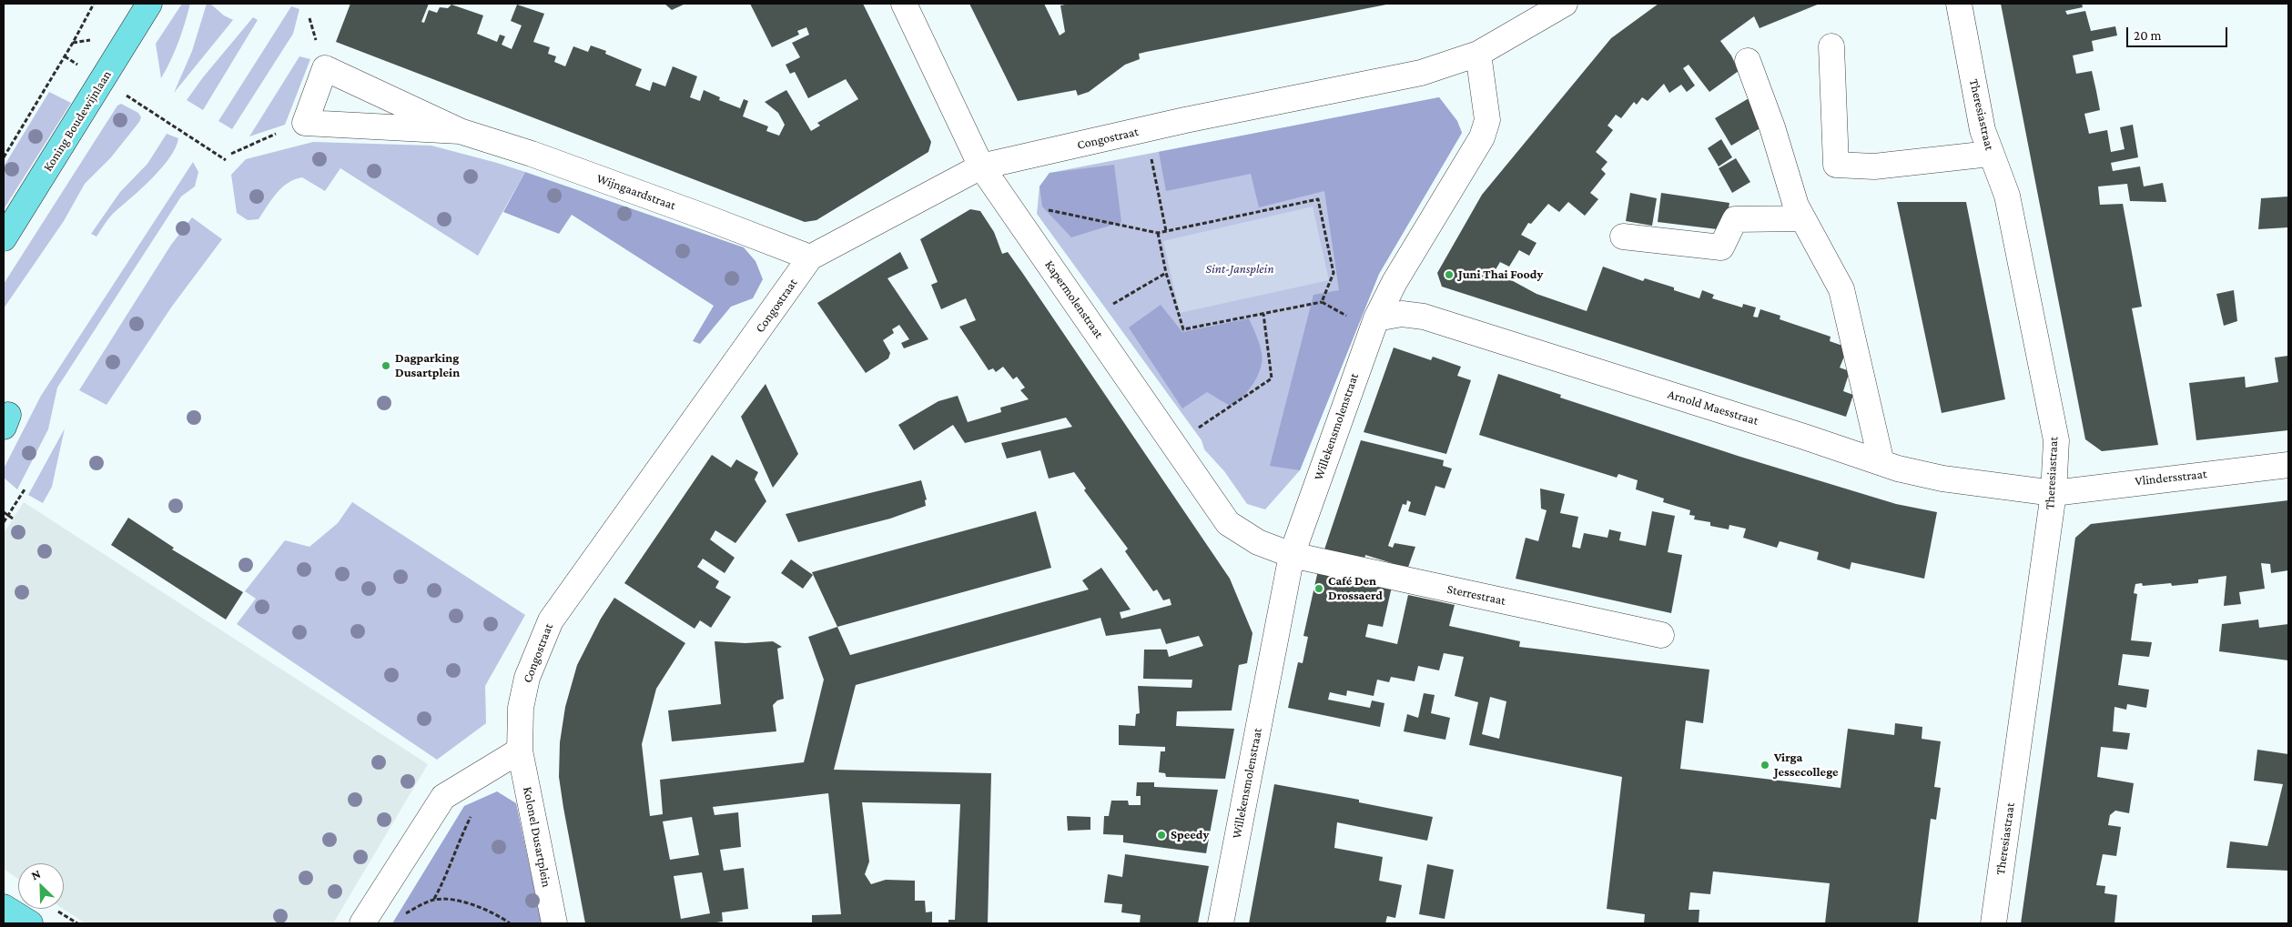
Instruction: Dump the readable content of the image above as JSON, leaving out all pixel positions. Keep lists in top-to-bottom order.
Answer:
{
  "streets": {
    "main road": ["Koning Boudewijnlaan"],
    "street": [
      "Theresiastraat",
      "Congostraat",
      "Wijngaardstraat",
      "Kapermolenstraat",
      "Arnold Maesstraat",
      "Willekensmolenstraat",
      "Vlindersstraat",
      "Sterrestraat",
      "Kolonel Dusartplein"
    ]
  },
  "crossings": [
    ["Theresiastraat", "Arnold Maesstraat"],
    ["Theresiastraat", "Vlindersstraat"],
    ["Congostraat", "Wijngaardstraat"],
    ["Congostraat", "Kapermolenstraat"],
    ["Congostraat", "Willekensmolenstraat"],
    ["Congostraat", "Kolonel Dusartplein"],
    ["Kapermolenstraat", "Willekensmolenstraat"],
    ["Kapermolenstraat", "Sterrestraat"],
    ["Arnold Maesstraat", "Willekensmolenstraat"],
    ["Arnold Maesstraat", "Vlindersstraat"],
    ["Willekensmolenstraat", "Sterrestraat"]
  ],
  "parks": ["Sint-Jansplein"],
  "places": [
    "Juni Thai Foody",
    "Dagparking Dusartplein",
    "Café Den Drossaerd",
    "Virga Jessecollege",
    "Speedy"
  ],
  "scale_bar": "20 m",
  "north": "top left"
}
